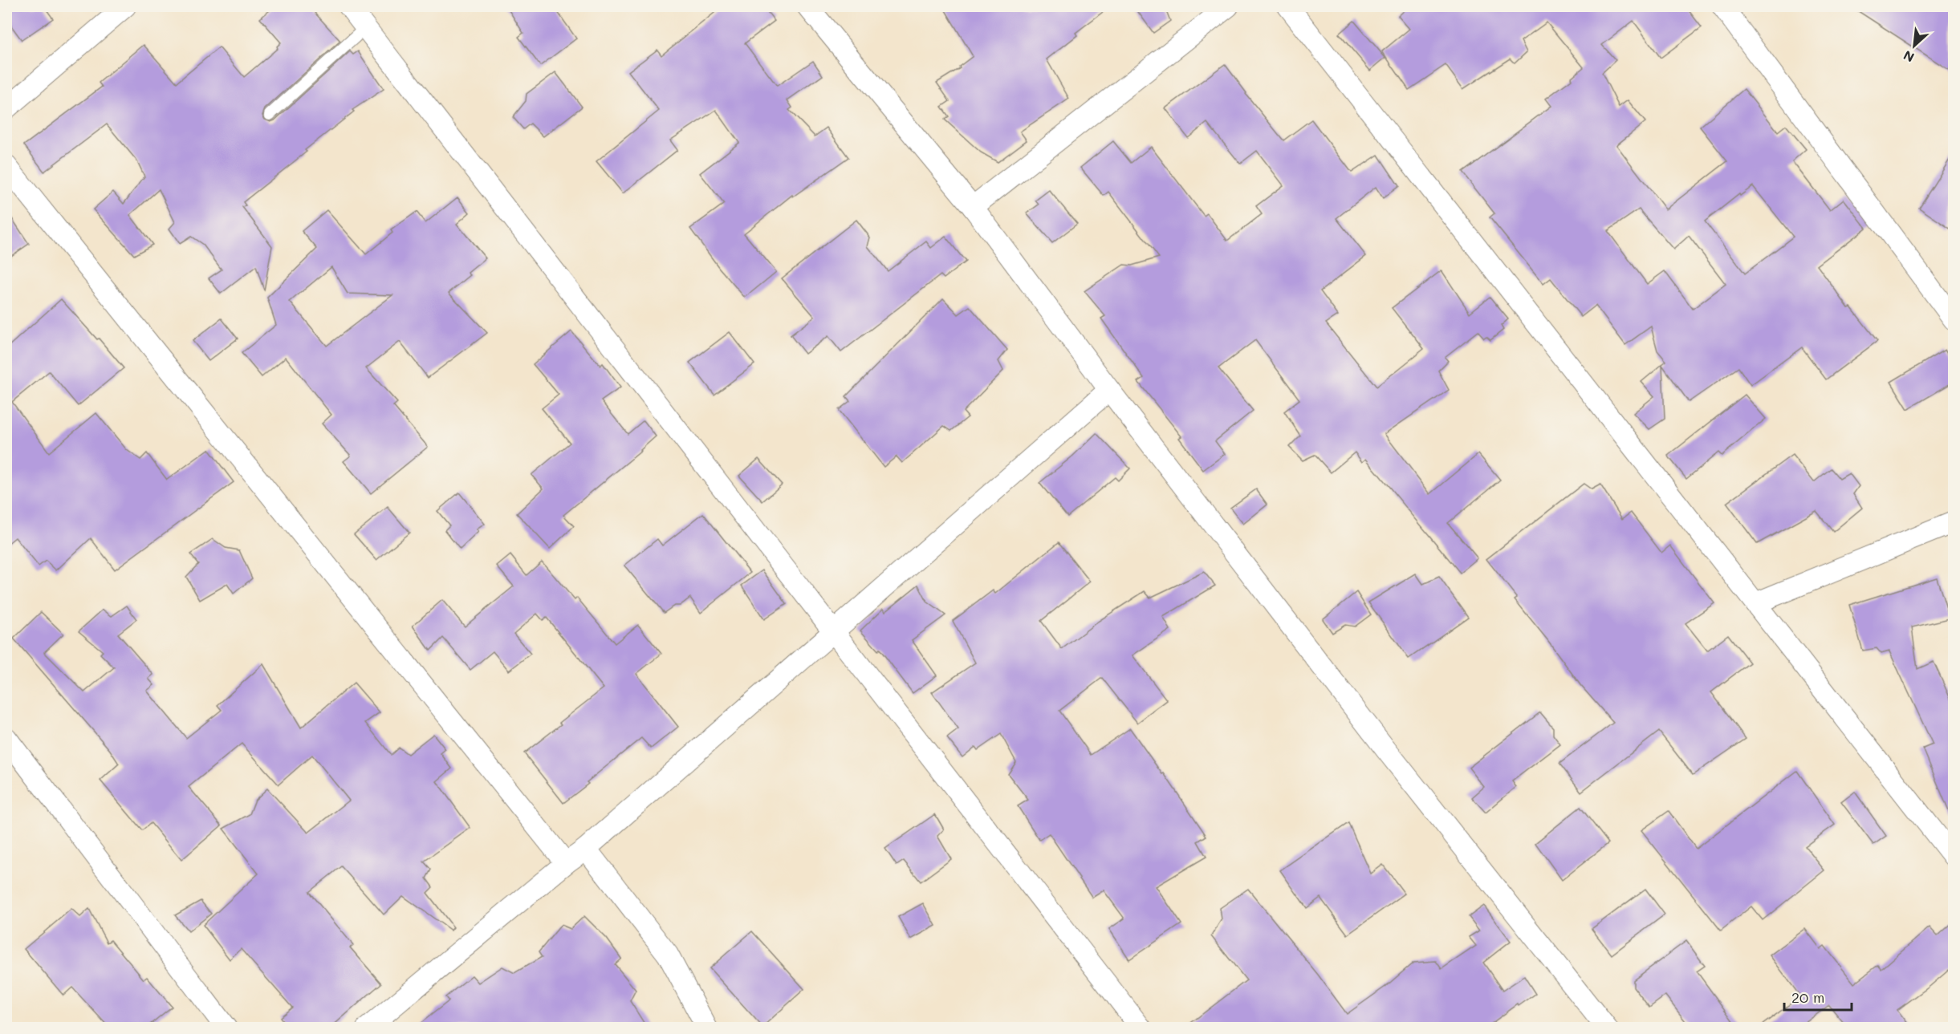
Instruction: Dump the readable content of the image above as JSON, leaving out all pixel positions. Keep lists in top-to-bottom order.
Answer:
{
  "scale_bar": "20 m",
  "north": "bottom left"
}
